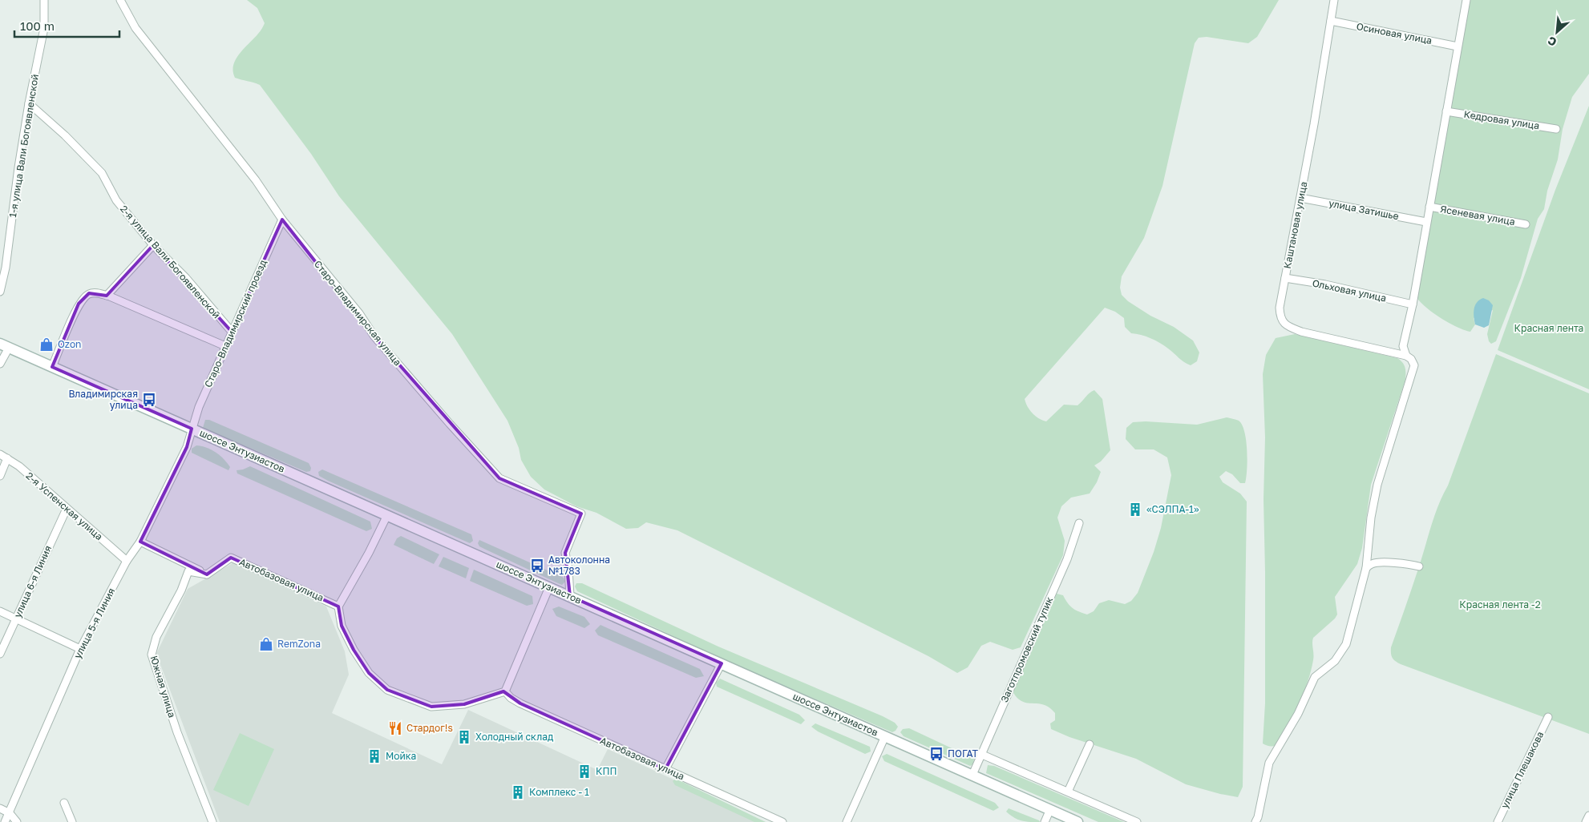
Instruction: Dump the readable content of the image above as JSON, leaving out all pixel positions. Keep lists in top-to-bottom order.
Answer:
{
  "streets": {
    "main road": ["шоссе Энтузиастов"],
    "street": [
      "Осиновая улица",
      "Кедровая улица",
      "1-я улица Вали Богоявленской",
      "улица Затишье",
      "Ясеневая улица",
      "Каштановая улица",
      "2-я улица Вали Богоявленской",
      "Ольховая улица",
      "Старо-Владимирская улица",
      "Старо-Владимирский проезд",
      "2-я Успенская улица",
      "Автобазовая улица",
      "улица 6-я Линия",
      "улица 5-я Линия",
      "Заготпромовский тупик",
      "Южная улица",
      "улица Плешакова"
    ]
  },
  "crossings": [
    ["Осиновая улица", "Каштановая улица"],
    ["1-я улица Вали Богоявленской", "2-я улица Вали Богоявленской"],
    ["улица Затишье", "Каштановая улица"],
    ["Каштановая улица", "Ольховая улица"],
    ["2-я улица Вали Богоявленской", "Старо-Владимирский проезд"],
    ["Старо-Владимирская улица", "Старо-Владимирский проезд"],
    ["Старо-Владимирская улица", "шоссе Энтузиастов"],
    ["Старо-Владимирский проезд", "шоссе Энтузиастов"],
    ["Старо-Владимирский проезд", "улица 5-я Линия"],
    ["шоссе Энтузиастов", "улица 5-я Линия"],
    ["шоссе Энтузиастов", "Заготпромовский тупик"],
    ["2-я Успенская улица", "улица 6-я Линия"],
    ["2-я Успенская улица", "улица 5-я Линия"],
    ["Автобазовая улица", "Южная улица"]
  ],
  "parks": ["Красная лента", "Красная лента -2"],
  "places": {
    "shop": ["Ozon", "RemZona"],
    "bus stop": ["Владимирская улица", "Автоколонна №1783", "ПОГАТ"],
    "building": [
      "«СЭЛПА-1»",
      "Холодный склад",
      "Мойка",
      "КПП",
      "Комплекс - 1"
    ],
    "restaurant": ["Стардог!s"]
  },
  "scale_bar": "100 m",
  "north": "bottom left"
}
